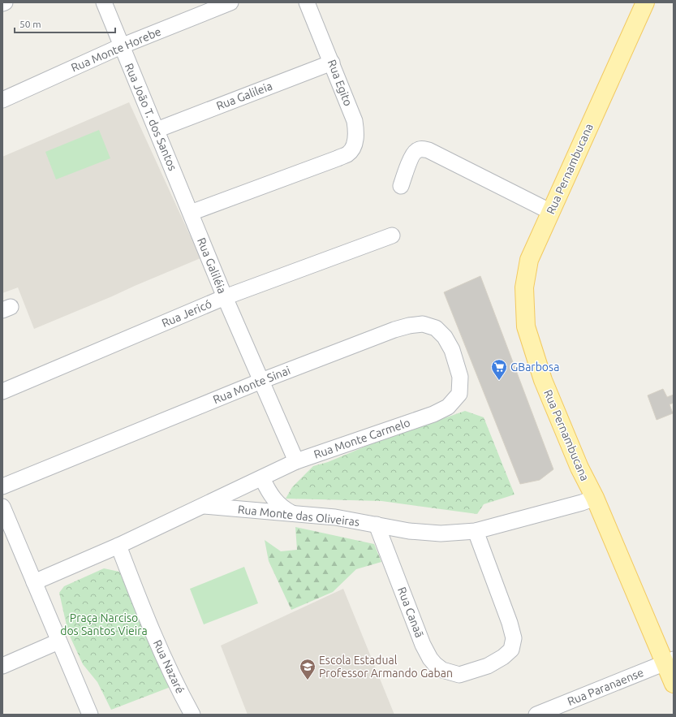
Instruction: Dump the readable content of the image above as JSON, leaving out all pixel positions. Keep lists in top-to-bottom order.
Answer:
{
  "streets": {
    "main road": ["Rua Pernambucana"],
    "street": [
      "Rua Monte Horebe",
      "Rua Egito",
      "Rua Galileia",
      "Rua João T. dos Santos",
      "Rua Galiléia",
      "Rua Jericó",
      "Rua Monte Sinai",
      "Rua Monte Carmelo",
      "Rua Monte das Oliveiras",
      "Rua Canaã",
      "Rua Nazaré",
      "Rua Paranaense"
    ]
  },
  "crossings": [
    ["Rua Monte Horebe", "Rua João T. dos Santos"],
    ["Rua Egito", "Rua Galileia"],
    ["Rua Egito", "Rua João T. dos Santos"],
    ["Rua Egito", "Rua Galiléia"],
    ["Rua Galileia", "Rua João T. dos Santos"],
    ["Rua João T. dos Santos", "Rua Galiléia"],
    ["Rua Pernambucana", "Rua Monte das Oliveiras"],
    ["Rua Pernambucana", "Rua Paranaense"],
    ["Rua Galiléia", "Rua Jericó"],
    ["Rua Galiléia", "Rua Monte Sinai"],
    ["Rua Galiléia", "Rua Monte Carmelo"],
    ["Rua Monte Sinai", "Rua Monte Carmelo"],
    ["Rua Monte Carmelo", "Rua Monte das Oliveiras"],
    ["Rua Monte das Oliveiras", "Rua Canaã"],
    ["Rua Monte das Oliveiras", "Rua Nazaré"]
  ],
  "parks": ["Praça Narciso dos Santos Vieira"],
  "places": {
    "supermarket": ["GBarbosa"],
    "school or university": ["Escola Estadual Professor Armando Gaban"]
  },
  "scale_bar": "50 m"
}
